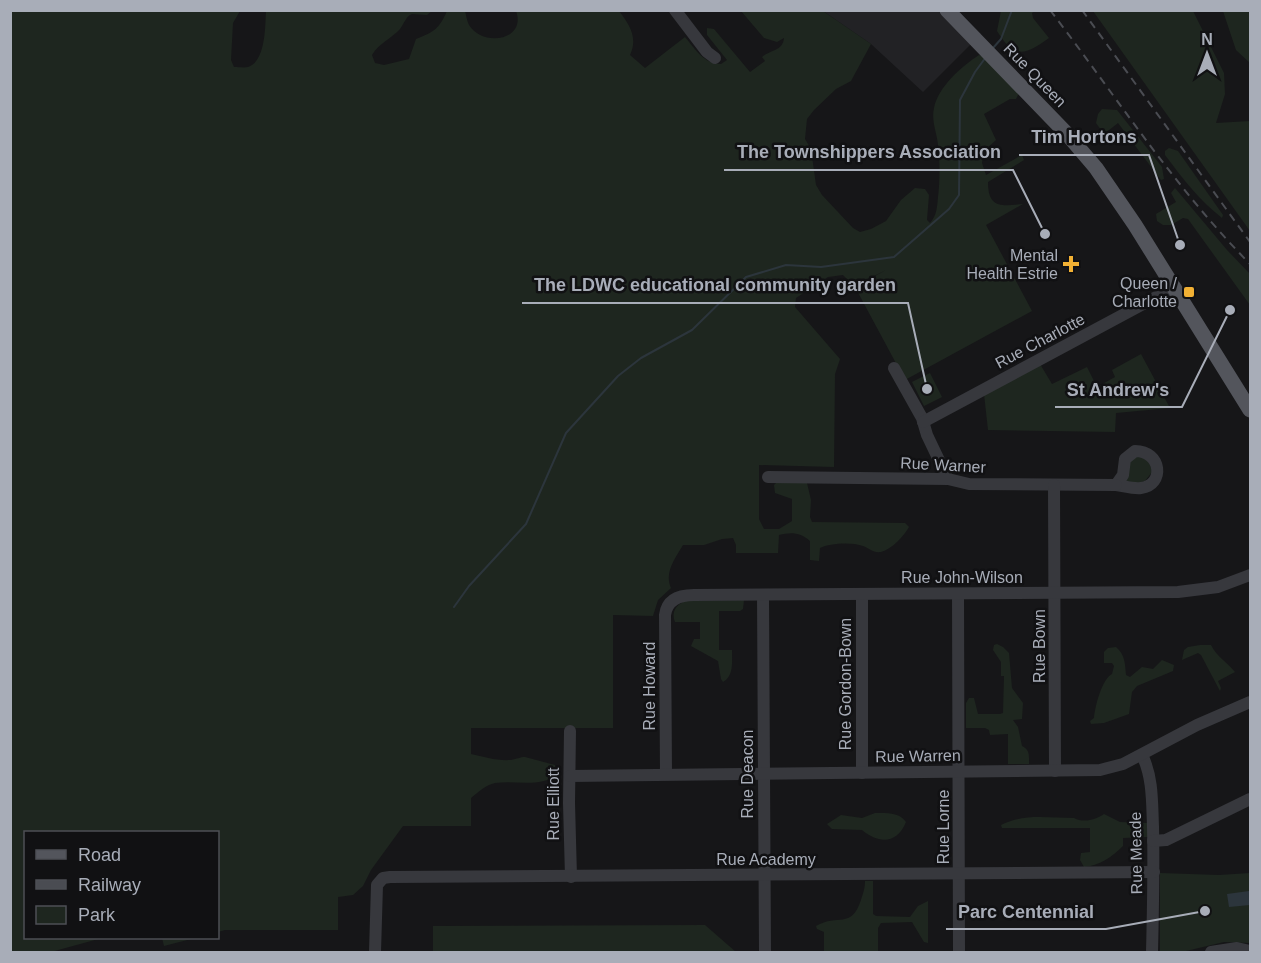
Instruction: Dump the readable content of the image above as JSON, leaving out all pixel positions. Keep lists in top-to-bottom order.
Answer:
{
  "streets": {
    "main road": ["Rue Queen"],
    "street": [
      "Rue Charlotte",
      "Rue Warner",
      "Rue John-Wilson",
      "Rue Bown",
      "Rue Gordon-Bown",
      "Rue Howard",
      "Rue Warren",
      "Rue Deacon",
      "Rue Elliott",
      "Rue Lorne",
      "Rue Meade",
      "Rue Academy"
    ]
  },
  "crossings": [
    ["Rue Queen", "Rue Charlotte"],
    ["Rue Warner", "Rue Bown"],
    ["Rue John-Wilson", "Rue Bown"],
    ["Rue John-Wilson", "Rue Gordon-Bown"],
    ["Rue John-Wilson", "Rue Howard"],
    ["Rue John-Wilson", "Rue Deacon"],
    ["Rue John-Wilson", "Rue Lorne"],
    ["Rue Bown", "Rue Warren"],
    ["Rue Gordon-Bown", "Rue Warren"],
    ["Rue Howard", "Rue Warren"],
    ["Rue Warren", "Rue Deacon"],
    ["Rue Warren", "Rue Elliott"],
    ["Rue Warren", "Rue Lorne"],
    ["Rue Warren", "Rue Meade"],
    ["Rue Deacon", "Rue Academy"],
    ["Rue Elliott", "Rue Academy"],
    ["Rue Lorne", "Rue Academy"],
    ["Rue Meade", "Rue Academy"]
  ],
  "places": {
    "other": [
      "The Townshippers Association",
      "Tim Hortons",
      "St Andrew's",
      "The LDWC educational community garden",
      "Parc Centennial"
    ],
    "health": ["Mental Health Estrie"],
    "transit": ["Queen / Charlotte"]
  },
  "legend": ["Road", "Railway", "Park"],
  "north": "top"
}
